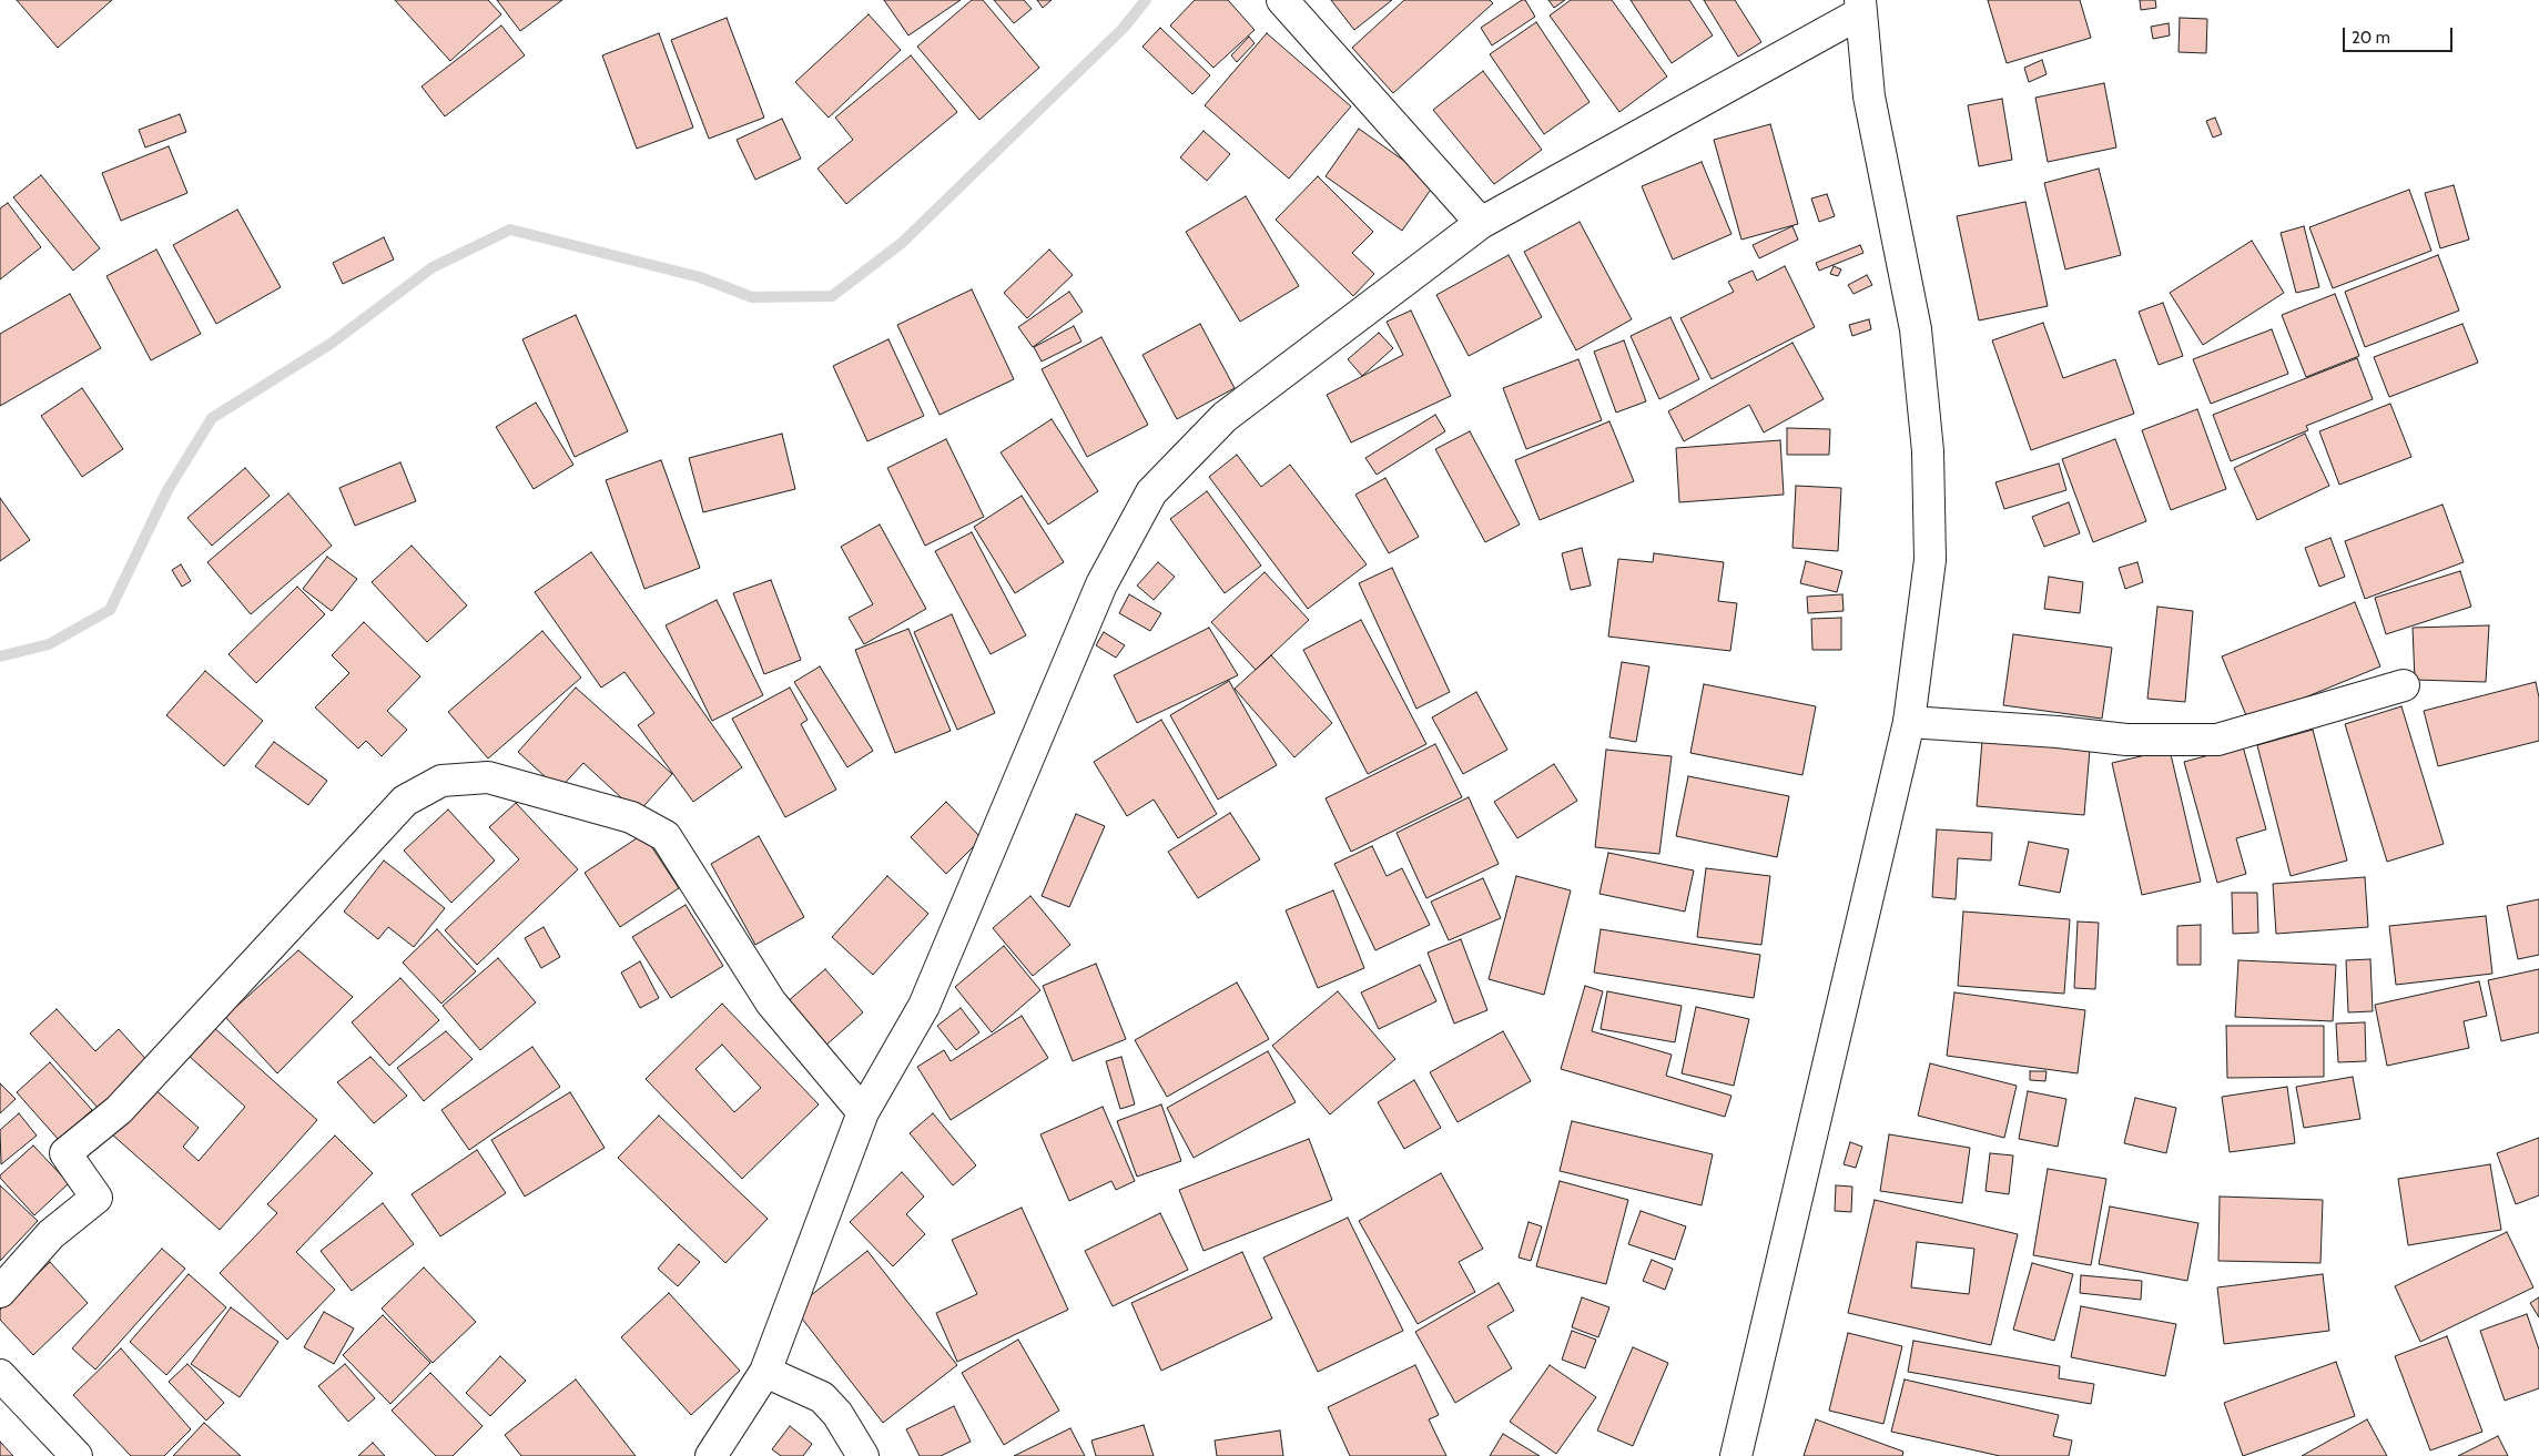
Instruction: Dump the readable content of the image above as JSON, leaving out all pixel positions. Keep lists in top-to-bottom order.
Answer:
{
  "scale_bar": "20 m"
}
